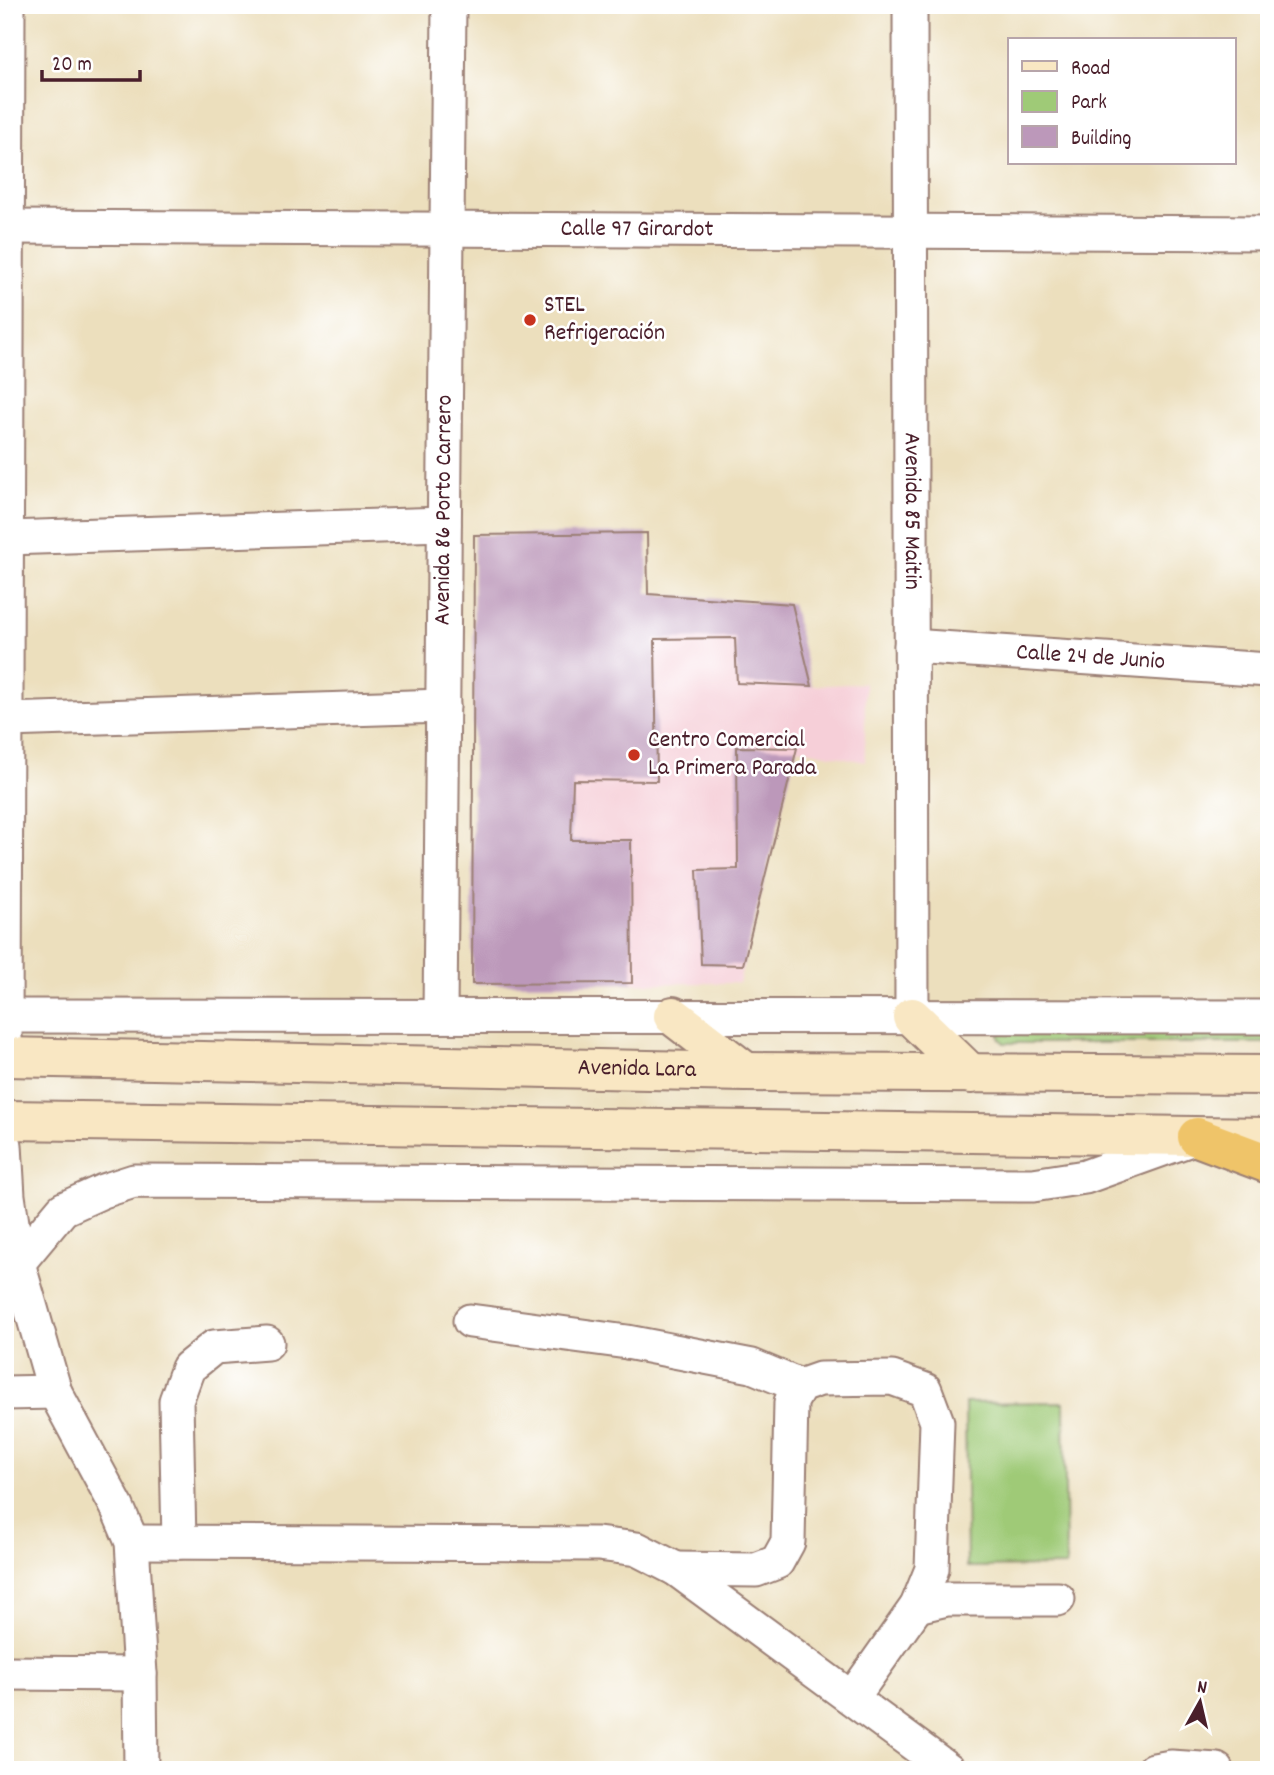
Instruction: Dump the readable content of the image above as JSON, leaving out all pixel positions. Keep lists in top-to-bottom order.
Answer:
{
  "streets": {
    "street": [
      "Calle 97 Girardot",
      "Avenida 86 Porto Carrero",
      "Avenida 85 Maitin",
      "Calle 24 de Junio",
      "Avenida Lara"
    ]
  },
  "crossings": [
    ["Calle 97 Girardot", "Avenida 86 Porto Carrero"],
    ["Calle 97 Girardot", "Avenida 85 Maitin"],
    ["Avenida 85 Maitin", "Calle 24 de Junio"]
  ],
  "places": ["STEL Refrigeración", "Centro Comercial La Primera Parada"],
  "legend": ["Road", "Park", "Building"],
  "scale_bar": "20 m",
  "north": "top"
}
